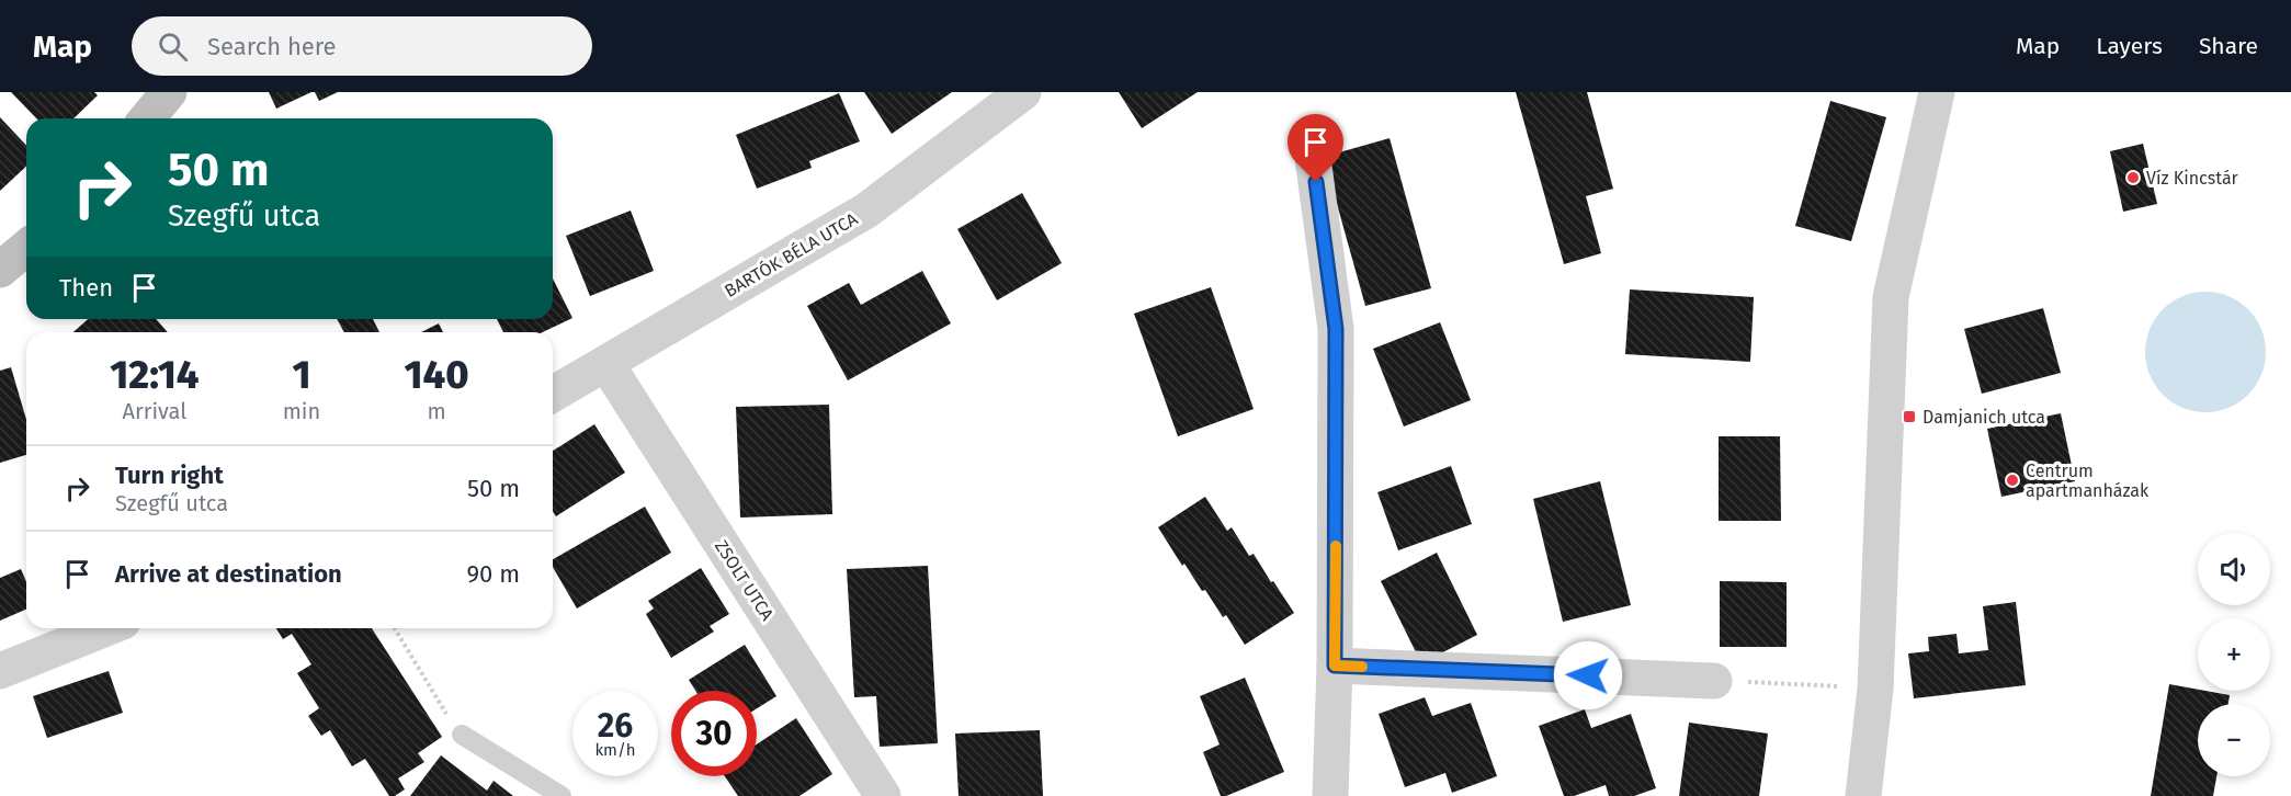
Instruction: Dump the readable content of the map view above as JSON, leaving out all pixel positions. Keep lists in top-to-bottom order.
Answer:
{
  "streets": {
    "street": ["BARTÓK BÉLA UTCA", "ZSOLT UTCA"]
  },
  "crossings": [
    ["BARTÓK BÉLA UTCA", "ZSOLT UTCA"]
  ],
  "places": {
    "other": ["Víz Kincstár", "Centrum apartmanházak"],
    "transit": ["Damjanich utca"]
  },
  "page": {
    "header": "Map",
    "search": "Search here",
    "nav": ["Map", "Layers", "Share"],
    "turn": ["50 m", "Szegfű utca"],
    "then": "Then",
    "eta": [
      "12:14",
      "Arrival",
      "1",
      "min",
      "140",
      "m"
    ],
    "list": [
      {
        "name": "Turn right",
        "note": "Szegfű utca",
        "value": "50 m"
      },
      {
        "name": "Arrive at destination",
        "value": "90 m"
      }
    ],
    "map_buttons": ["+", "−"],
    "speed": "26 km/h",
    "limit": "30"
  }
}
